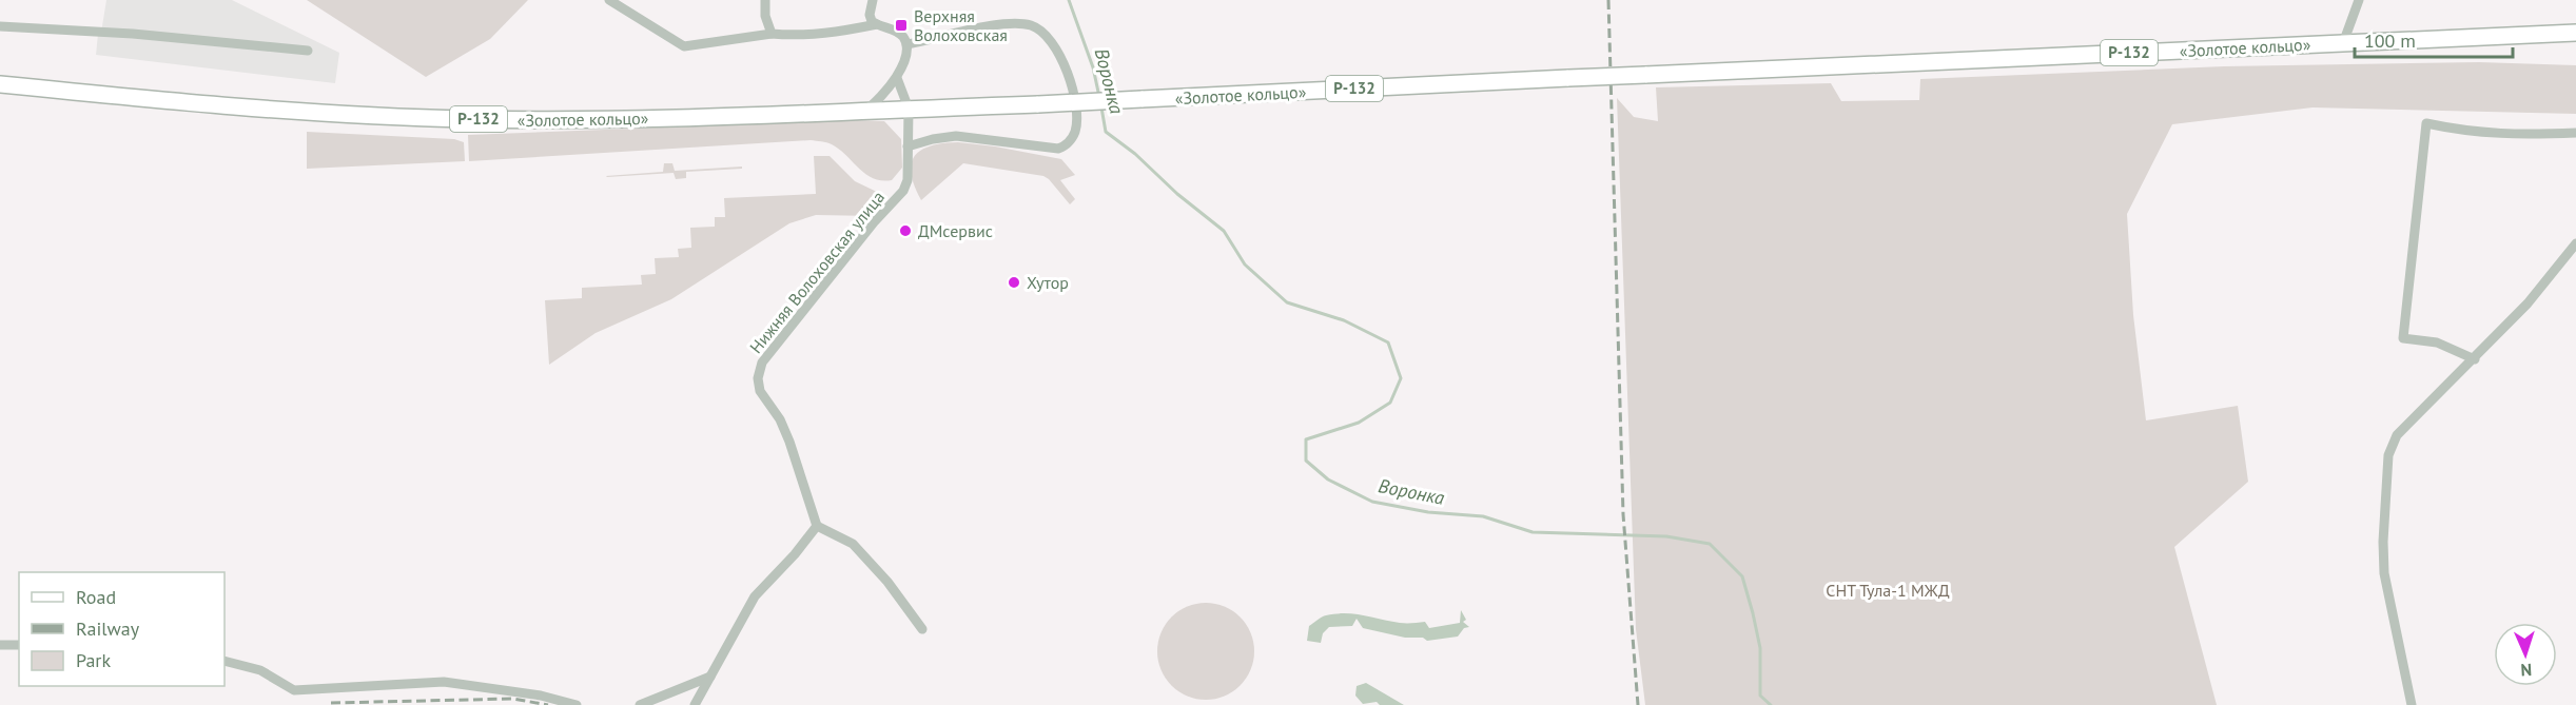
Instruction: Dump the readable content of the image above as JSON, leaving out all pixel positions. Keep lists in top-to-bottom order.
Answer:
{
  "streets": {
    "main road": ["«Золотое кольцо»", "Р-132"],
    "street": ["Нижняя Волоховская улица"]
  },
  "crossings": [
    ["«Золотое кольцо»", "Нижняя Волоховская улица"]
  ],
  "water": ["Воронка"],
  "parks": ["СНТ Тула-1 МЖД"],
  "places": {
    "transit": ["Верхняя Волоховская"],
    "other": ["ДМсервис", "Хутор"]
  },
  "legend": ["Road", "Railway", "Park"],
  "scale_bar": "100 m",
  "north": "bottom"
}
